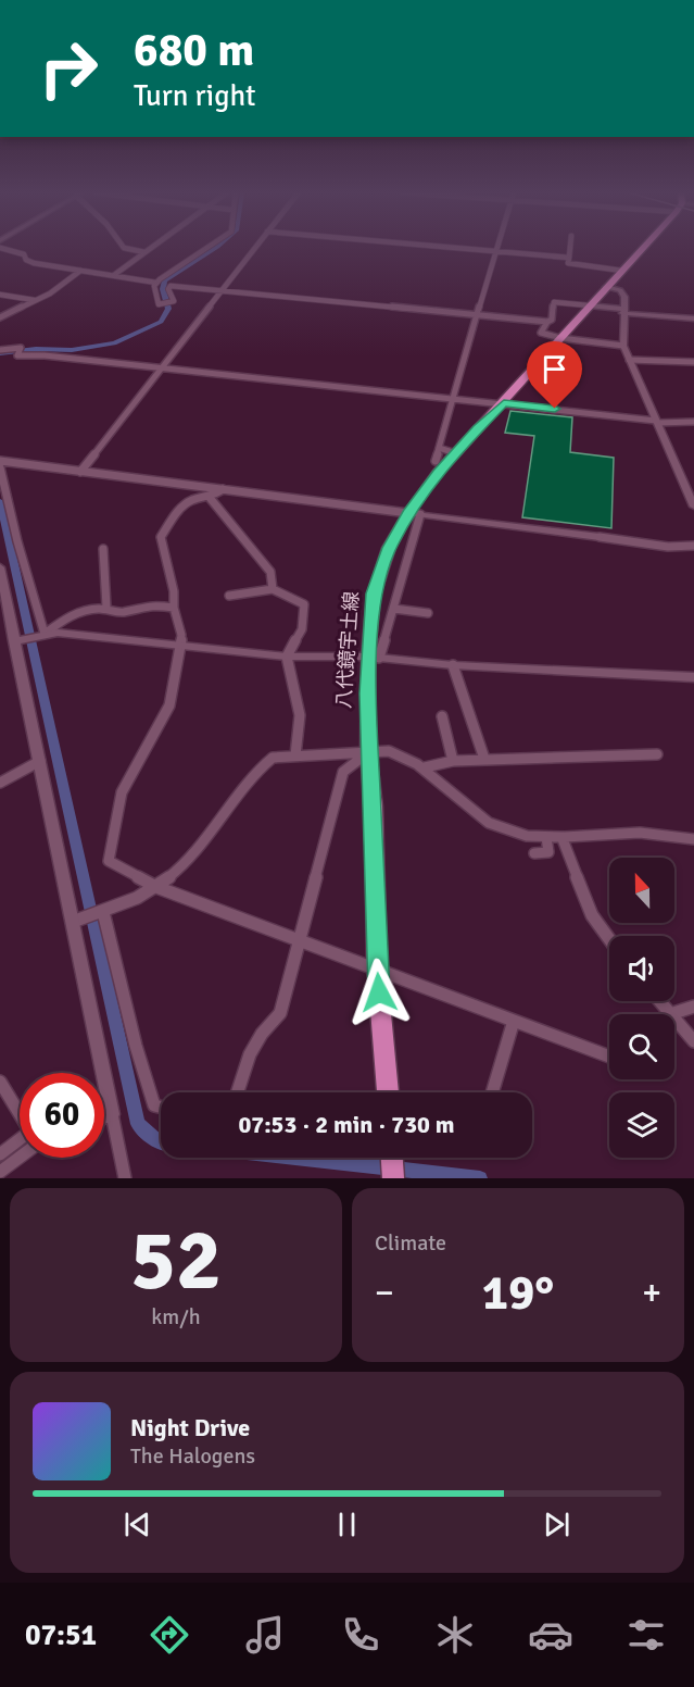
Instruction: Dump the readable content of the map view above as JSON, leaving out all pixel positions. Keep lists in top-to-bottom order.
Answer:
{
  "streets": {
    "main road": ["八代鏡宇土線"]
  },
  "north": "top",
  "page": {
    "turn": ["680 m", "Turn right"],
    "limit": "60",
    "trip": "07:53 · 2 min · 730 m",
    "tile": [
      ["52", "km/h"],
      "Climate"
    ],
    "heat": ["−", "19°", "+"],
    "song": ["Night Drive", "The Halogens"],
    "tabs": "07:51"
  }
}
